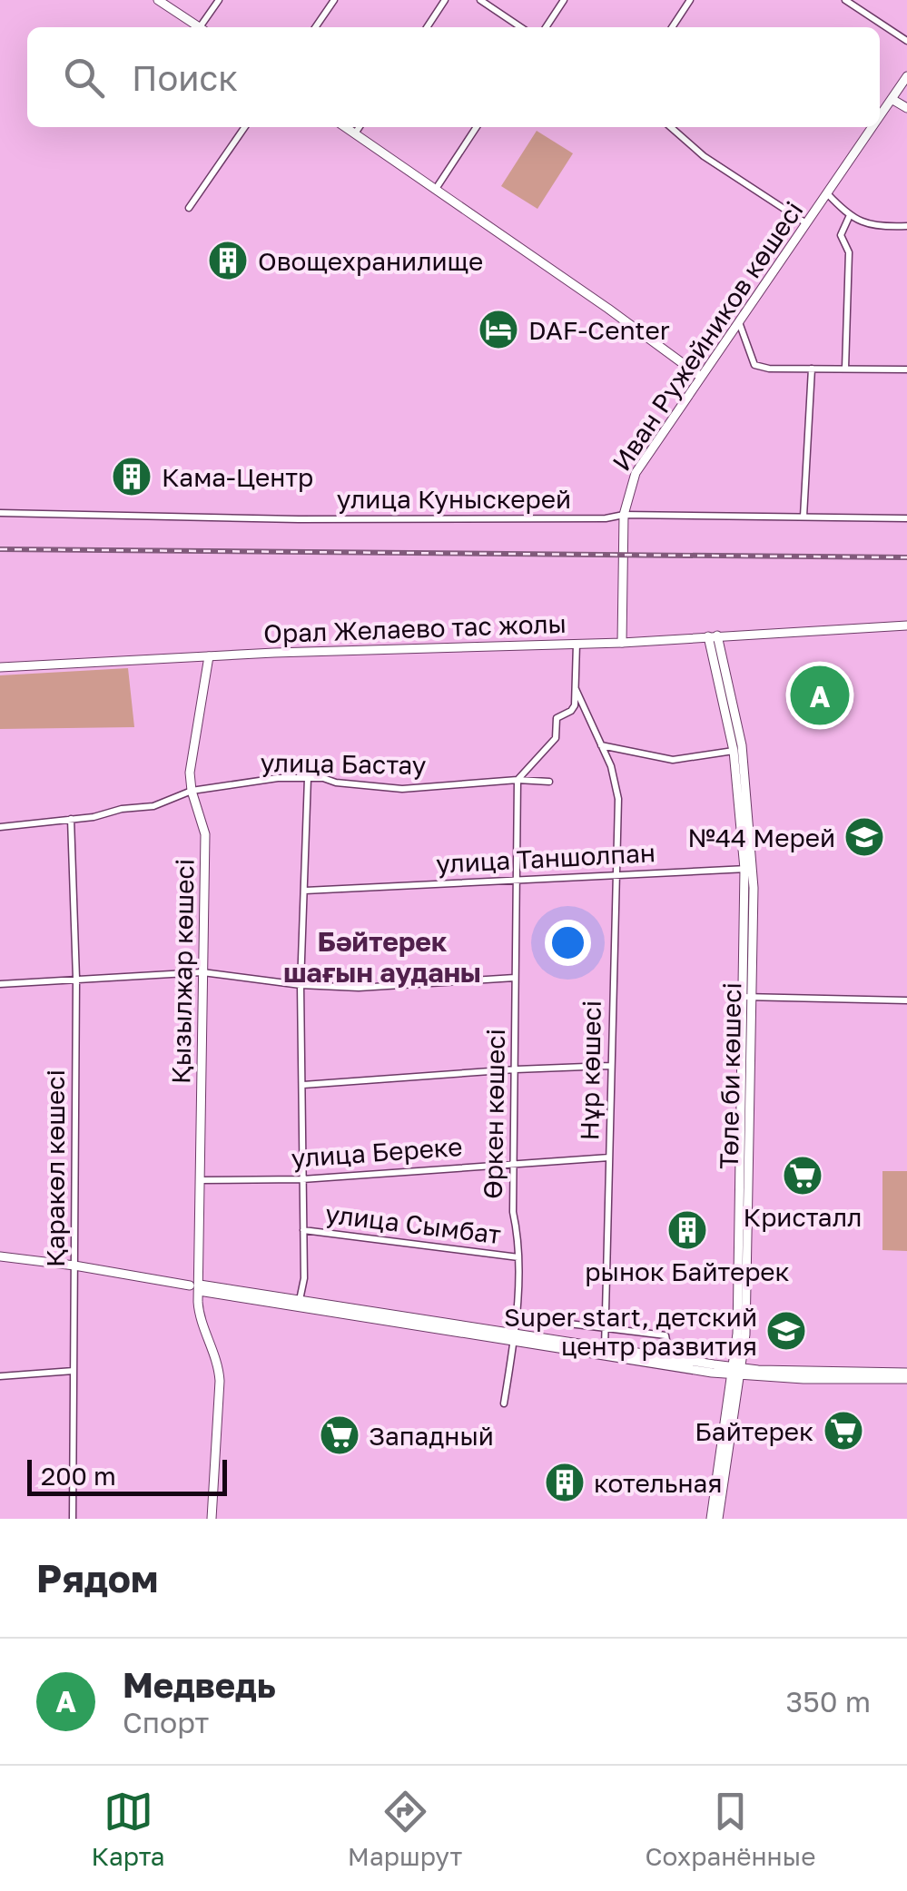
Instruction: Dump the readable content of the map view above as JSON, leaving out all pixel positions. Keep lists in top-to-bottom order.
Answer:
{
  "streets": {
    "main road": [
      "Иван Ружейников көшесі",
      "Орал Желаево тас жолы",
      "Қызылжар көшесі",
      "Төле би көшесі"
    ],
    "street": [
      "улица Куныскерей",
      "улица Бастау",
      "улица Таншолпан",
      "Нұр көшесі",
      "Өркен көшесі",
      "улица Береке",
      "Қаракөл көшесі",
      "улица Сымбат"
    ]
  },
  "crossings": [
    ["Иван Ружейников көшесі", "улица Куныскерей"],
    ["Иван Ружейников көшесі", "Орал Желаево тас жолы"],
    ["Орал Желаево тас жолы", "Қызылжар көшесі"],
    ["Орал Желаево тас жолы", "Төле би көшесі"],
    ["улица Бастау", "Қызылжар көшесі"],
    ["улица Бастау", "Өркен көшесі"],
    ["улица Бастау", "Қаракөл көшесі"],
    ["улица Таншолпан", "Нұр көшесі"],
    ["улица Таншолпан", "Төле би көшесі"],
    ["улица Таншолпан", "Өркен көшесі"],
    ["Қызылжар көшесі", "улица Береке"],
    ["Нұр көшесі", "улица Береке"],
    ["Өркен көшесі", "улица Береке"],
    ["Өркен көшесі", "улица Сымбат"]
  ],
  "districts": ["Бәйтерек шағын ауданы"],
  "places": {
    "building": [
      "Овощехранилище",
      "Кама-Центр",
      "рынок Байтерек",
      "котельная"
    ],
    "hotel": ["DAF-Center"],
    "school or university": ["№44 Мерей", "Super start, детский центр развития"],
    "supermarket": ["Кристалл", "Байтерек", "Западный"]
  },
  "scale_bar": "200 m",
  "page": {
    "search": "Поиск",
    "pins": "A",
    "scale": "200 m",
    "heading": "Рядом",
    "list": [
      {
        "mark": "A",
        "name": "Медведь",
        "note": "Спорт",
        "value": "350 m"
      }
    ],
    "nav": ["Карта", "Маршрут", "Сохранённые"]
  }
}
